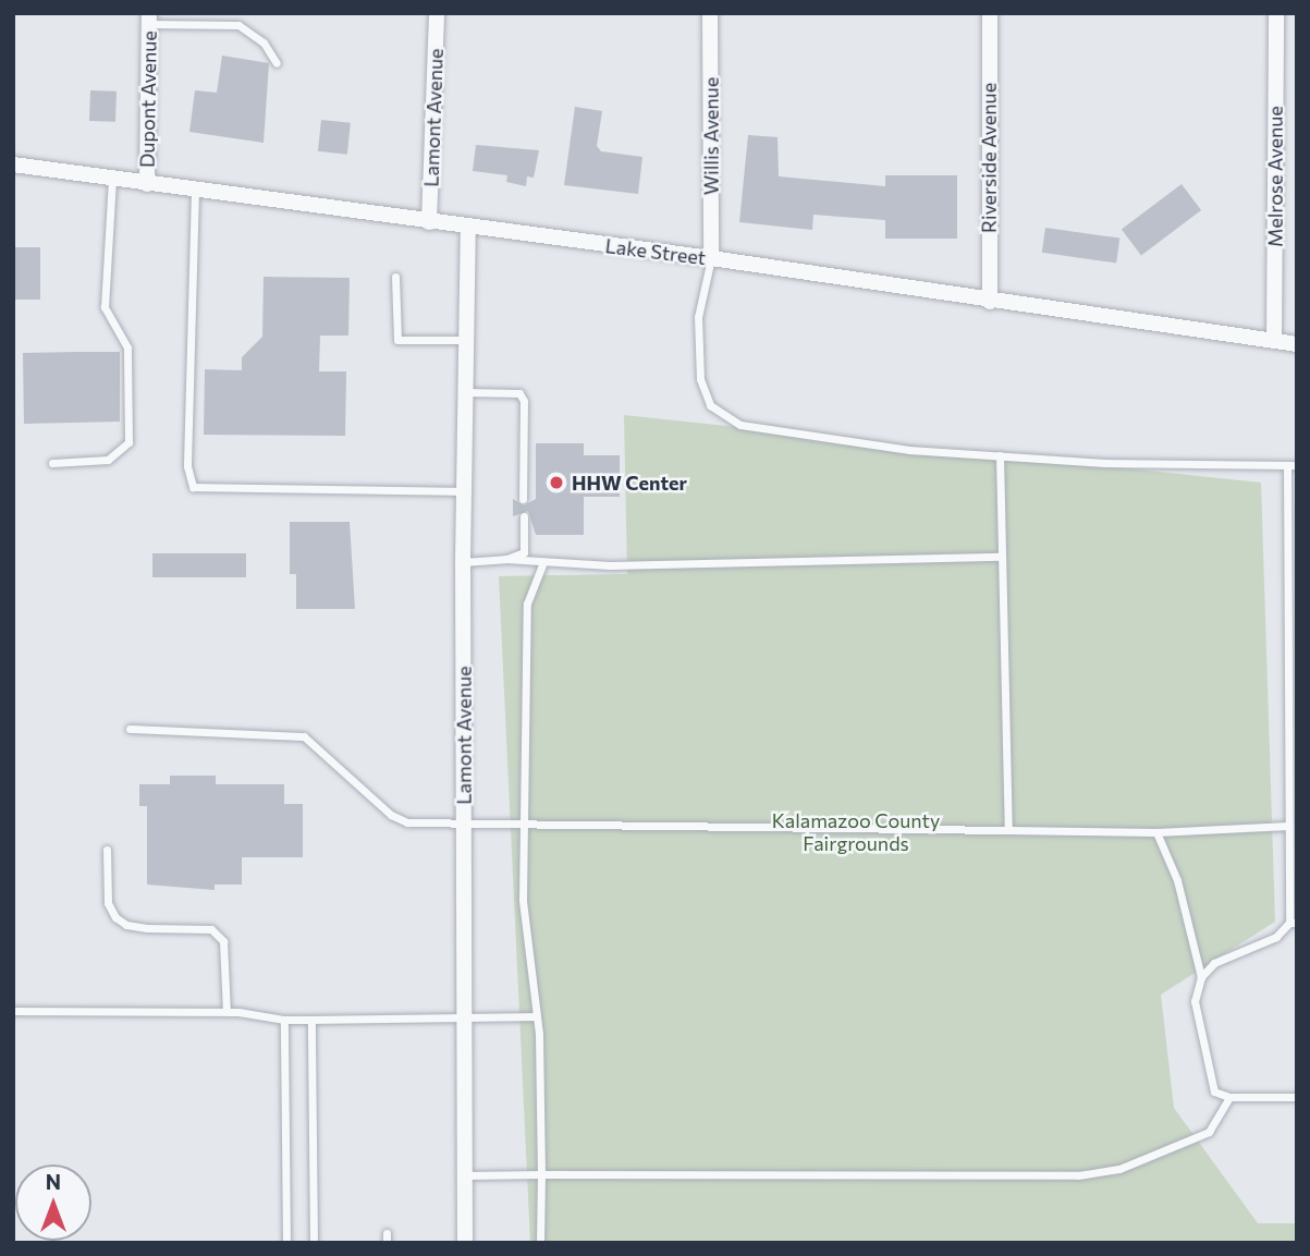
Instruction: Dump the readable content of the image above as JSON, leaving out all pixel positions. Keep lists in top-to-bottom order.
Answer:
{
  "streets": {
    "street": [
      "Dupont Avenue",
      "Lamont Avenue",
      "Willis Avenue",
      "Riverside Avenue",
      "Melrose Avenue",
      "Lake Street"
    ]
  },
  "crossings": [
    ["Dupont Avenue", "Lake Street"],
    ["Lamont Avenue", "Lake Street"],
    ["Willis Avenue", "Lake Street"],
    ["Riverside Avenue", "Lake Street"],
    ["Melrose Avenue", "Lake Street"]
  ],
  "parks": ["Kalamazoo County Fairgrounds"],
  "places": ["HHW Center"],
  "north": "top"
}
